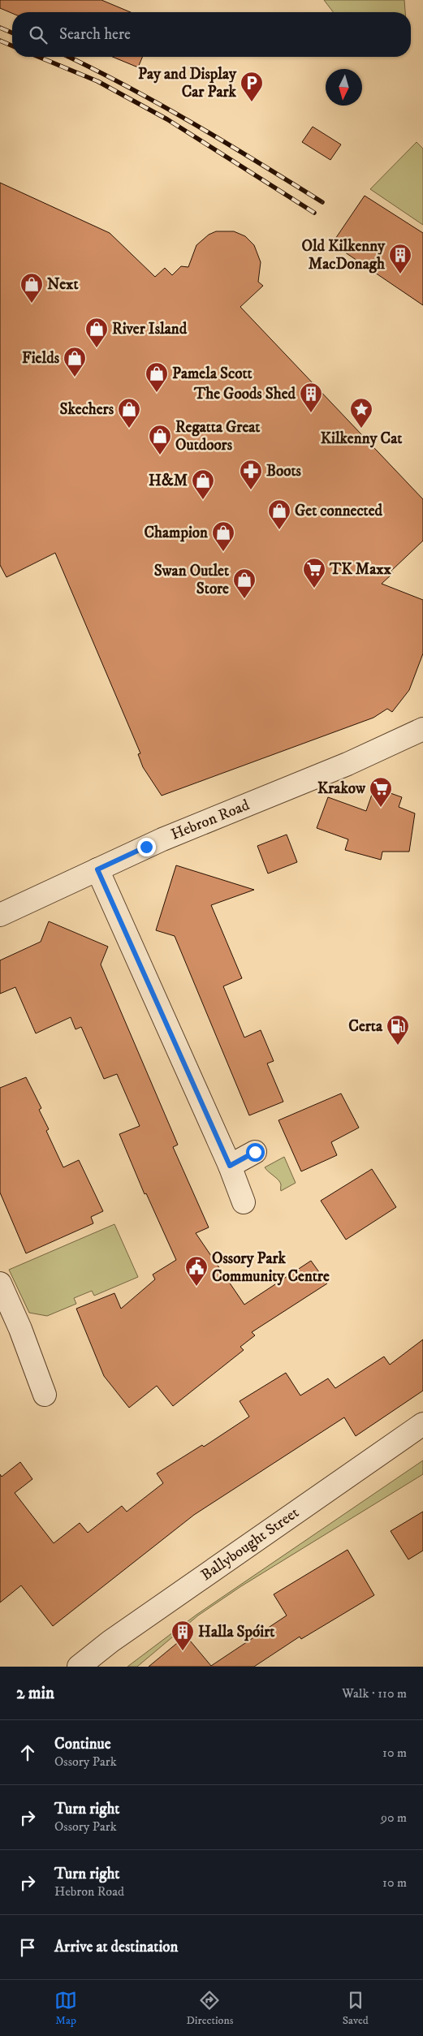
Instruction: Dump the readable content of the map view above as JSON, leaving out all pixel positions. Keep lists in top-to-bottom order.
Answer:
{
  "streets": {
    "street": ["Hebron Road", "Ballybought Street"]
  },
  "places": {
    "parking": ["Pay and Display Car Park"],
    "building": ["Old Kilkenny MacDonagh", "The Goods Shed", "Halla Spóirt"],
    "shop": [
      "Next",
      "River Island",
      "Fields",
      "Pamela Scott",
      "Skechers",
      "Regatta Great Outdoors",
      "H&M",
      "Get connected",
      "Champion",
      "Swan Outlet Store"
    ],
    "place": ["Kilkenny Cat"],
    "pharmacy": ["Boots"],
    "supermarket": ["TK Maxx", "Krakow"],
    "fuel station": ["Certa"],
    "public building": ["Ossory Park Community Centre"]
  },
  "north": "bottom",
  "page": {
    "search": "Search here",
    "heading": ["2 min", "Walk · 110 m"],
    "list": [
      ["Continue", "Ossory Park", "10 m"],
      ["Turn right", "Ossory Park", "90 m"],
      ["Turn right", "Hebron Road", "10 m"],
      "Arrive at destination"
    ],
    "nav": ["Map", "Directions", "Saved"]
  }
}
